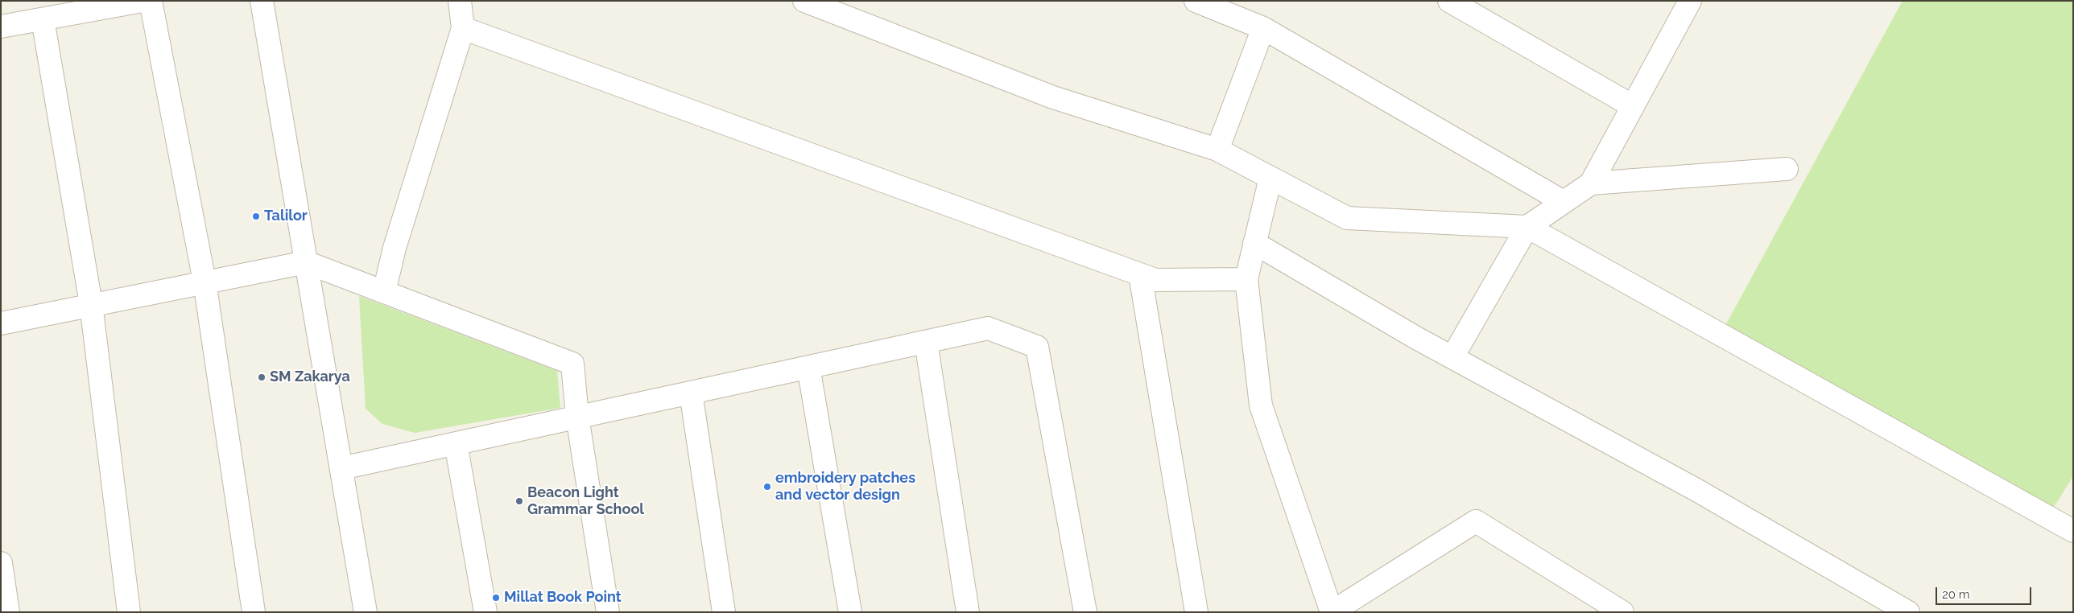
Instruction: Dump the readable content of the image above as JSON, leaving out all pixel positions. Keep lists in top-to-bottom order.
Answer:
{
  "places": [
    "Talilor",
    "SM Zakarya",
    "embroidery patches and vector design",
    "Beacon Light Grammar School",
    "Millat Book Point"
  ],
  "scale_bar": "20 m"
}
